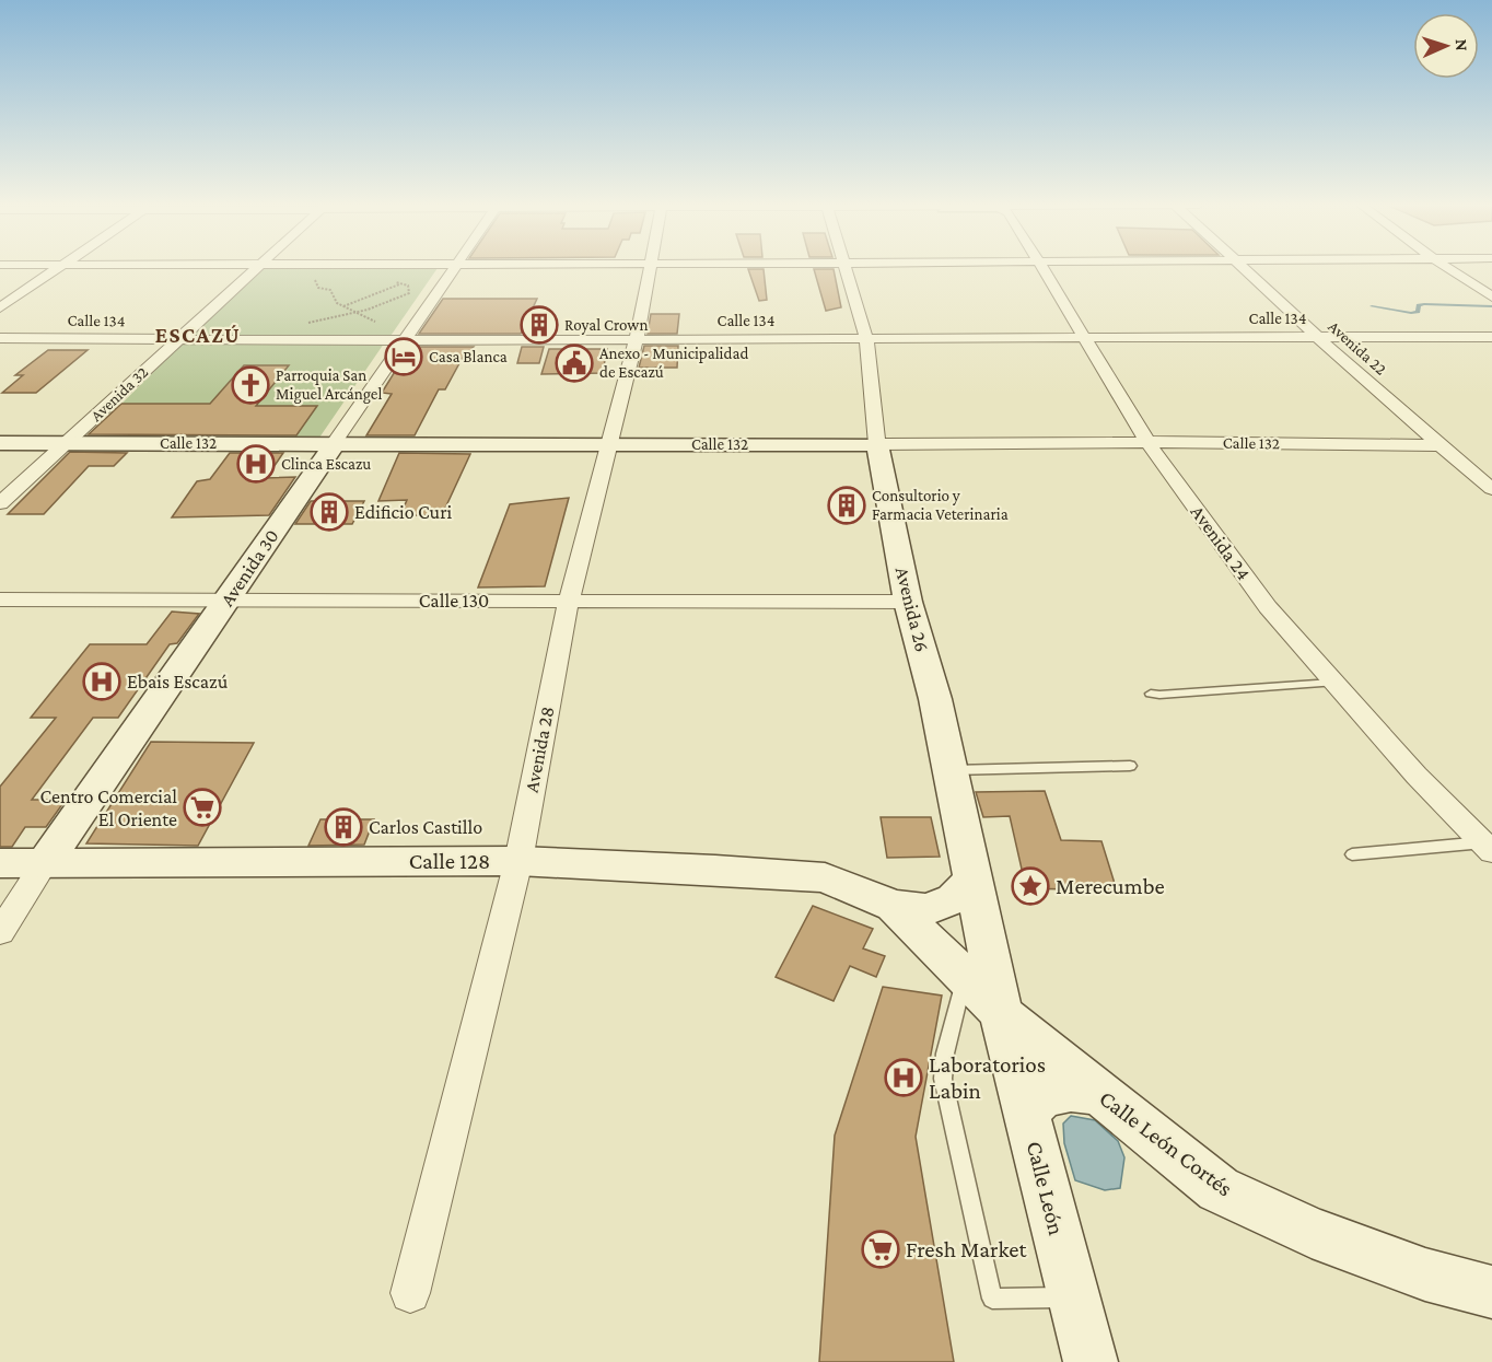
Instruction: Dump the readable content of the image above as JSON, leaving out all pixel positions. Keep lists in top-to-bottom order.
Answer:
{
  "streets": {
    "main road": [
      "Calle 132",
      "Avenida 30",
      "Avenida 26",
      "Calle 128",
      "Calle León Cortés",
      "Calle León"
    ],
    "street": [
      "Calle 134",
      "Avenida 22",
      "Avenida 32",
      "Avenida 24",
      "Calle 130",
      "Avenida 28"
    ]
  },
  "crossings": [
    ["Calle 134", "Avenida 22"],
    ["Calle 134", "Avenida 32"],
    ["Calle 134", "Avenida 24"],
    ["Calle 134", "Avenida 30"],
    ["Calle 134", "Avenida 26"],
    ["Calle 134", "Avenida 28"],
    ["Avenida 22", "Calle 132"],
    ["Avenida 32", "Calle 132"],
    ["Calle 132", "Avenida 24"],
    ["Calle 132", "Avenida 30"],
    ["Calle 132", "Avenida 26"],
    ["Calle 132", "Avenida 28"],
    ["Avenida 30", "Calle 130"],
    ["Avenida 30", "Calle 128"],
    ["Calle 130", "Avenida 26"],
    ["Calle 130", "Avenida 28"],
    ["Avenida 26", "Calle León Cortés"],
    ["Avenida 26", "Calle León"],
    ["Avenida 28", "Calle 128"],
    ["Calle 128", "Calle León Cortés"],
    ["Calle León Cortés", "Calle León"]
  ],
  "districts": ["ESCAZÚ"],
  "places": {
    "building": [
      "Royal Crown",
      "Consultorio y Farmacia Veterinaria",
      "Edificio Curi",
      "Carlos Castillo"
    ],
    "hotel": ["Casa Blanca"],
    "public building": ["Anexo - Municipalidad de Escazú"],
    "church": ["Parroquia San Miguel Arcángel"],
    "hospital": ["Clinca Escazu", "Ebais Escazú", "Laboratorios Labin"],
    "supermarket": ["Centro Comercial El Oriente", "Fresh Market"],
    "place": ["Merecumbe"]
  },
  "north": "right"
}
